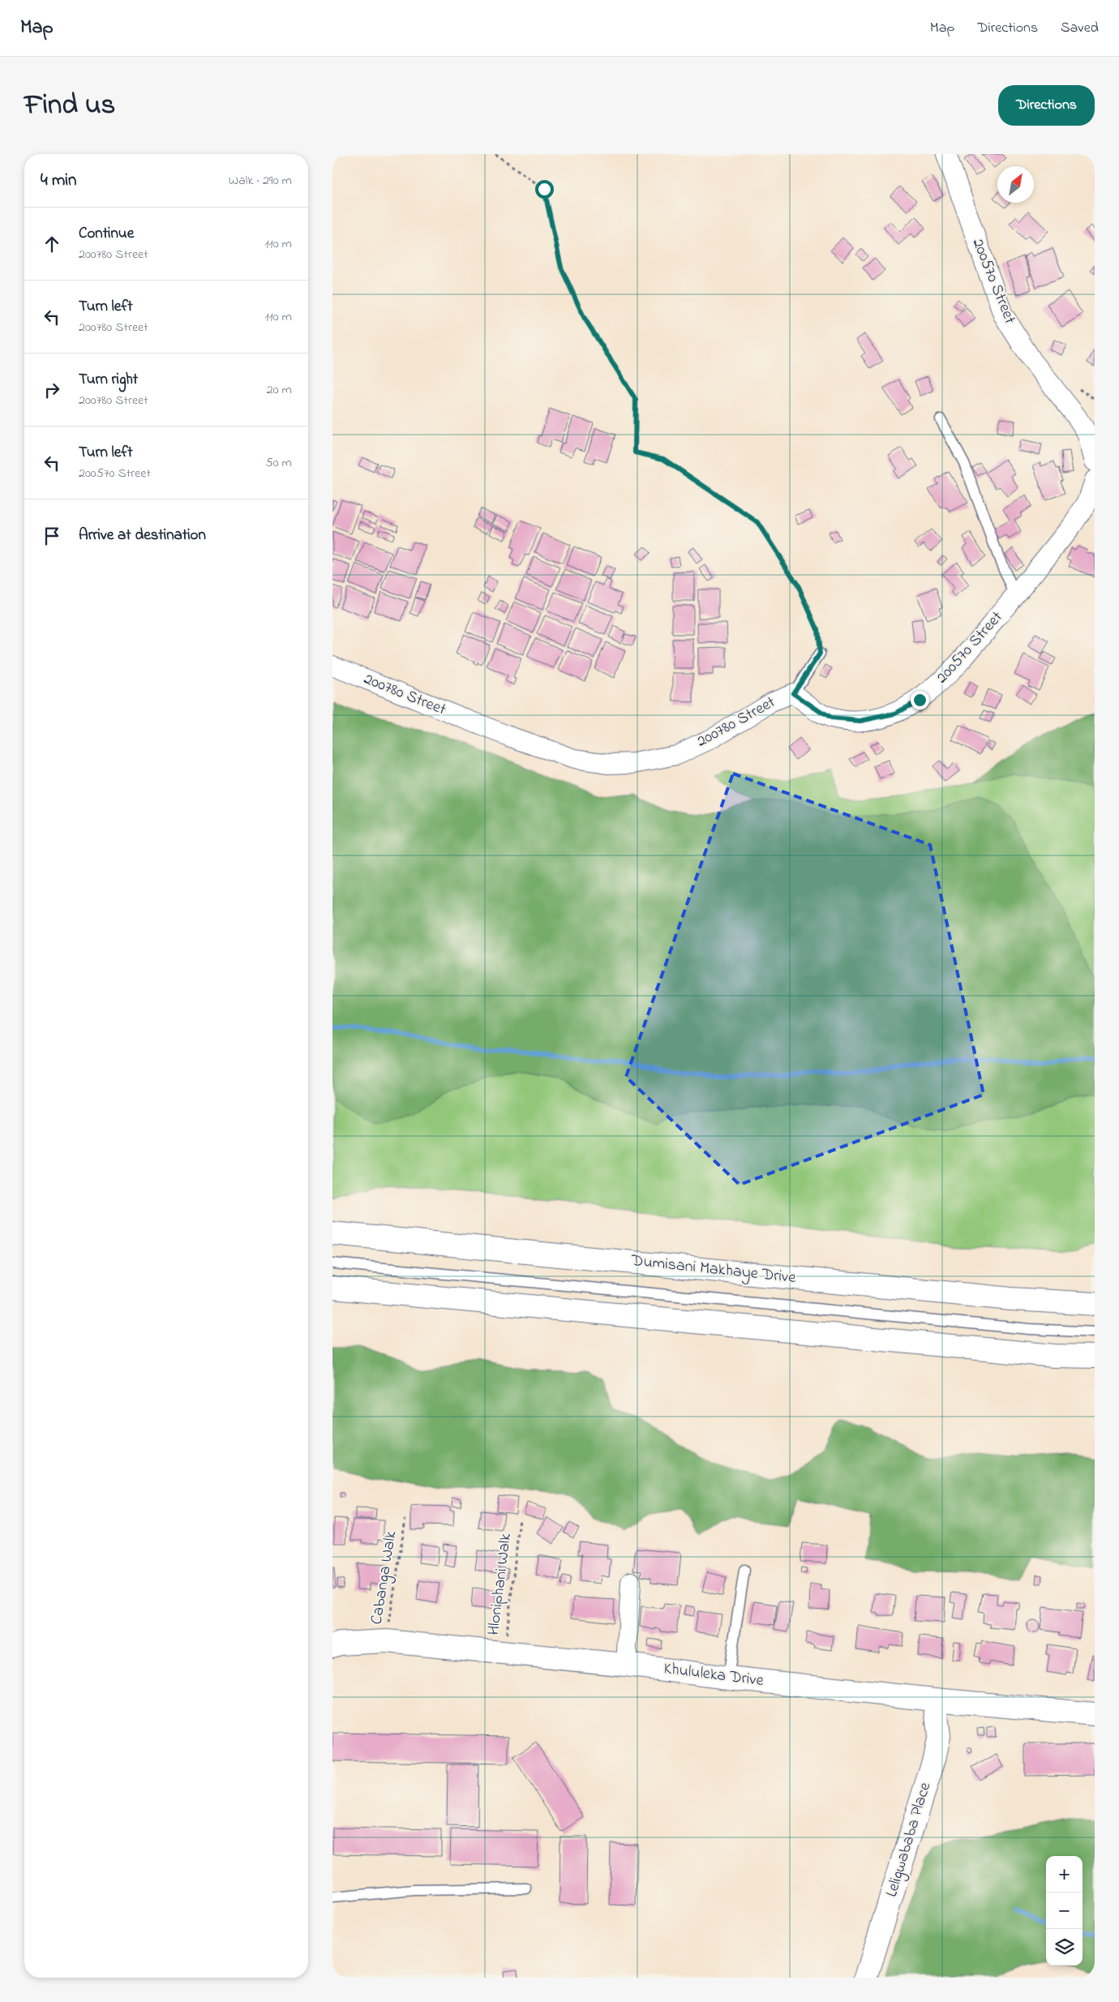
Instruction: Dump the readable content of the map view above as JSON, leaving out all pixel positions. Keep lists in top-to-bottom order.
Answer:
{
  "streets": {
    "main road": ["Dumisani Makhaye Drive", "Khululeka Drive", "Leligwababa Place"],
    "street": ["200570 Street", "200780 Street"],
    "path": ["Cabanga Walk", "Hloniphani Walk"]
  },
  "crossings": [
    ["200570 Street", "200780 Street"],
    ["Cabanga Walk", "Khululeka Drive"],
    ["Hloniphani Walk", "Khululeka Drive"],
    ["Khululeka Drive", "Leligwababa Place"]
  ],
  "north": "top right",
  "page": {
    "header": "Map",
    "nav": ["Map", "Directions", "Saved"],
    "title": "Find us",
    "buttons": "Directions",
    "heading": ["4 min", "Walk · 290 m"],
    "list": [
      ["Continue", "200780 Street", "110 m"],
      ["Turn left", "200780 Street", "110 m"],
      ["Turn right", "200780 Street", "20 m"],
      ["Turn left", "200570 Street", "50 m"],
      "Arrive at destination"
    ],
    "map_buttons": ["+", "−"]
  }
}
